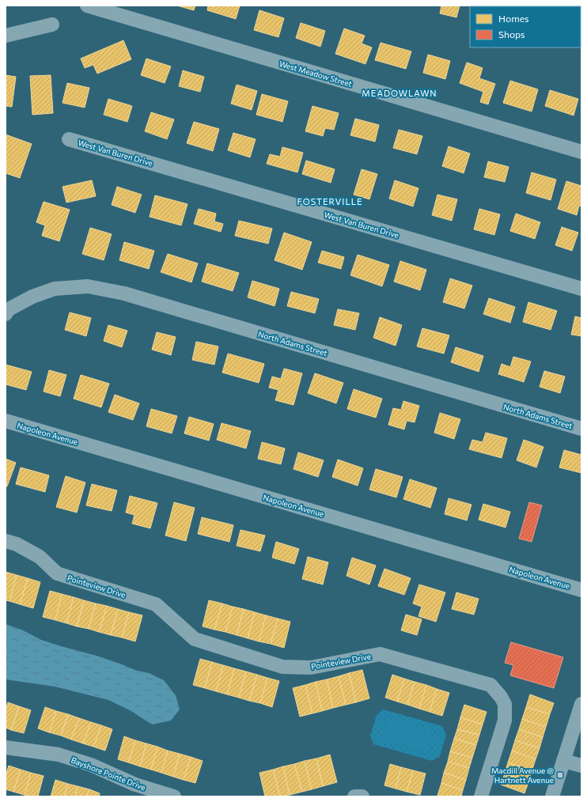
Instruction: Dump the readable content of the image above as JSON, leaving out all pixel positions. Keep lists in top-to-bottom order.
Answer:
{
  "streets": {
    "street": [
      "West Meadow Street",
      "West Van Buren Drive",
      "North Adams Street",
      "Napoleon Avenue",
      "Pointeview Drive",
      "Bayshore Pointe Drive"
    ]
  },
  "districts": ["MEADOWLAWN", "FOSTERVILLE"],
  "places": {
    "transit": ["Macdill Avenue @ Hartnett Avenue"]
  },
  "legend": ["Homes", "Shops"]
}
